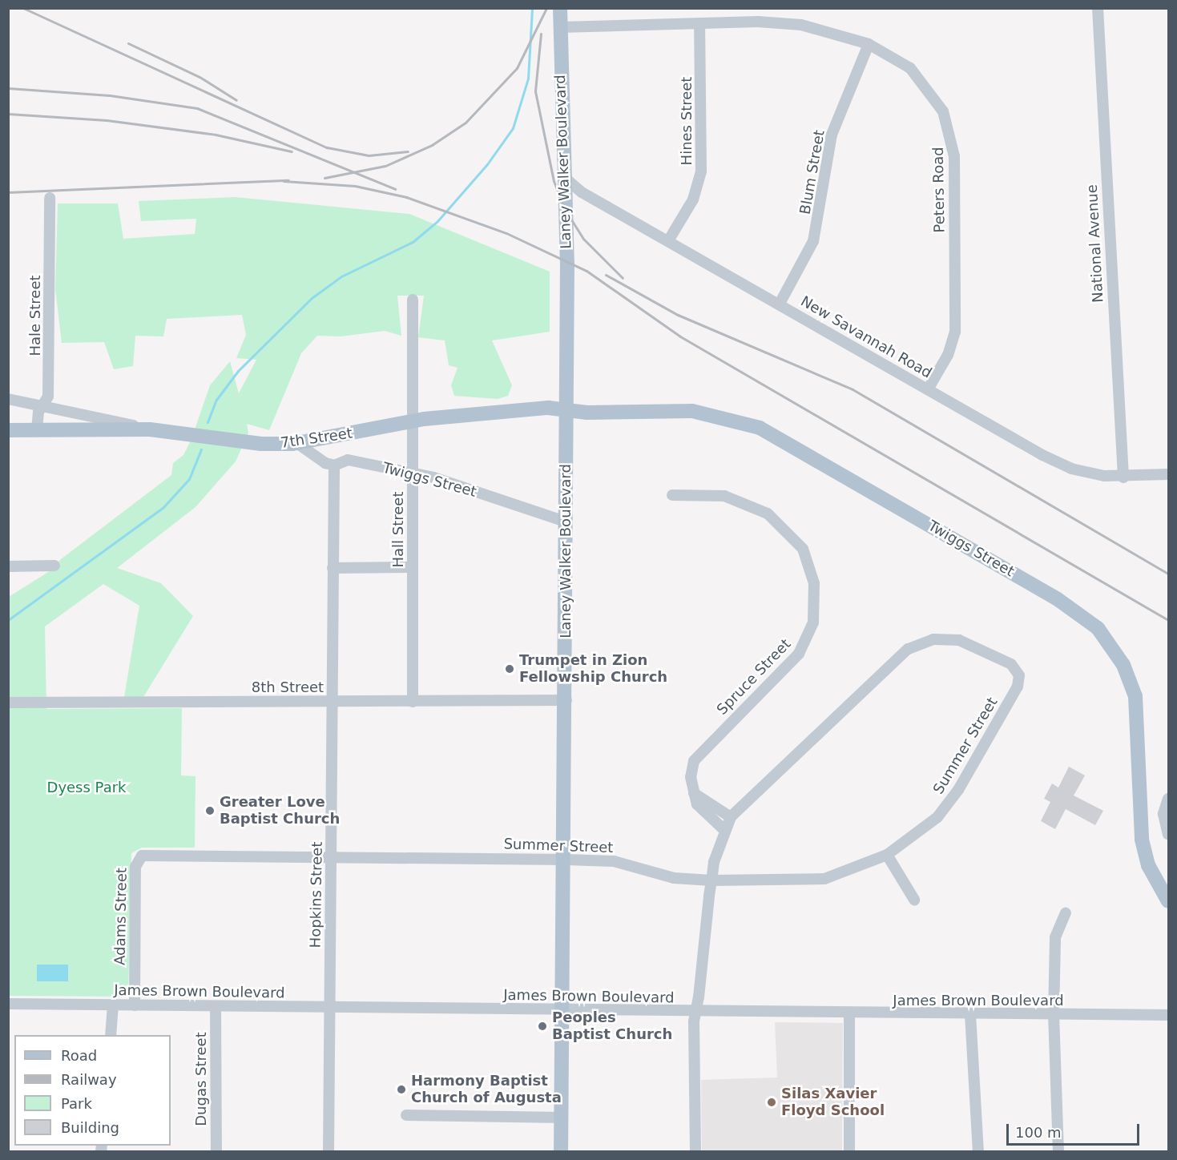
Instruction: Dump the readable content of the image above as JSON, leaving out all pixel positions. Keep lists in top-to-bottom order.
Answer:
{
  "streets": {
    "main road": ["Laney Walker Boulevard", "7th Street", "Twiggs Street"],
    "street": [
      "Hines Street",
      "Blum Street",
      "Peters Road",
      "National Avenue",
      "Hale Street",
      "New Savannah Road",
      "Hall Street",
      "Spruce Street",
      "8th Street",
      "Summer Street",
      "Hopkins Street",
      "Adams Street",
      "James Brown Boulevard",
      "Dugas Street"
    ]
  },
  "crossings": [
    ["Hines Street", "Peters Road"],
    ["Hines Street", "New Savannah Road"],
    ["Laney Walker Boulevard", "Peters Road"],
    ["Laney Walker Boulevard", "New Savannah Road"],
    ["Laney Walker Boulevard", "7th Street"],
    ["Laney Walker Boulevard", "Twiggs Street"],
    ["Laney Walker Boulevard", "8th Street"],
    ["Laney Walker Boulevard", "Summer Street"],
    ["Laney Walker Boulevard", "James Brown Boulevard"],
    ["Blum Street", "Peters Road"],
    ["Blum Street", "New Savannah Road"],
    ["Peters Road", "New Savannah Road"],
    ["National Avenue", "New Savannah Road"],
    ["Hale Street", "7th Street"],
    ["7th Street", "Twiggs Street"],
    ["7th Street", "Hall Street"],
    ["Twiggs Street", "Hall Street"],
    ["Twiggs Street", "Hopkins Street"],
    ["Hall Street", "8th Street"],
    ["8th Street", "Hopkins Street"],
    ["Summer Street", "Hopkins Street"],
    ["Summer Street", "Adams Street"],
    ["Hopkins Street", "James Brown Boulevard"],
    ["Adams Street", "James Brown Boulevard"],
    ["James Brown Boulevard", "Dugas Street"]
  ],
  "parks": ["Dyess Park"],
  "places": [
    "Trumpet in Zion Fellowship Church",
    "Greater Love Baptist Church",
    "Peoples Baptist Church",
    "Harmony Baptist Church of Augusta",
    "Silas Xavier Floyd School"
  ],
  "legend": [
    "Road",
    "Railway",
    "Park",
    "Building"
  ],
  "scale_bar": "100 m"
}
